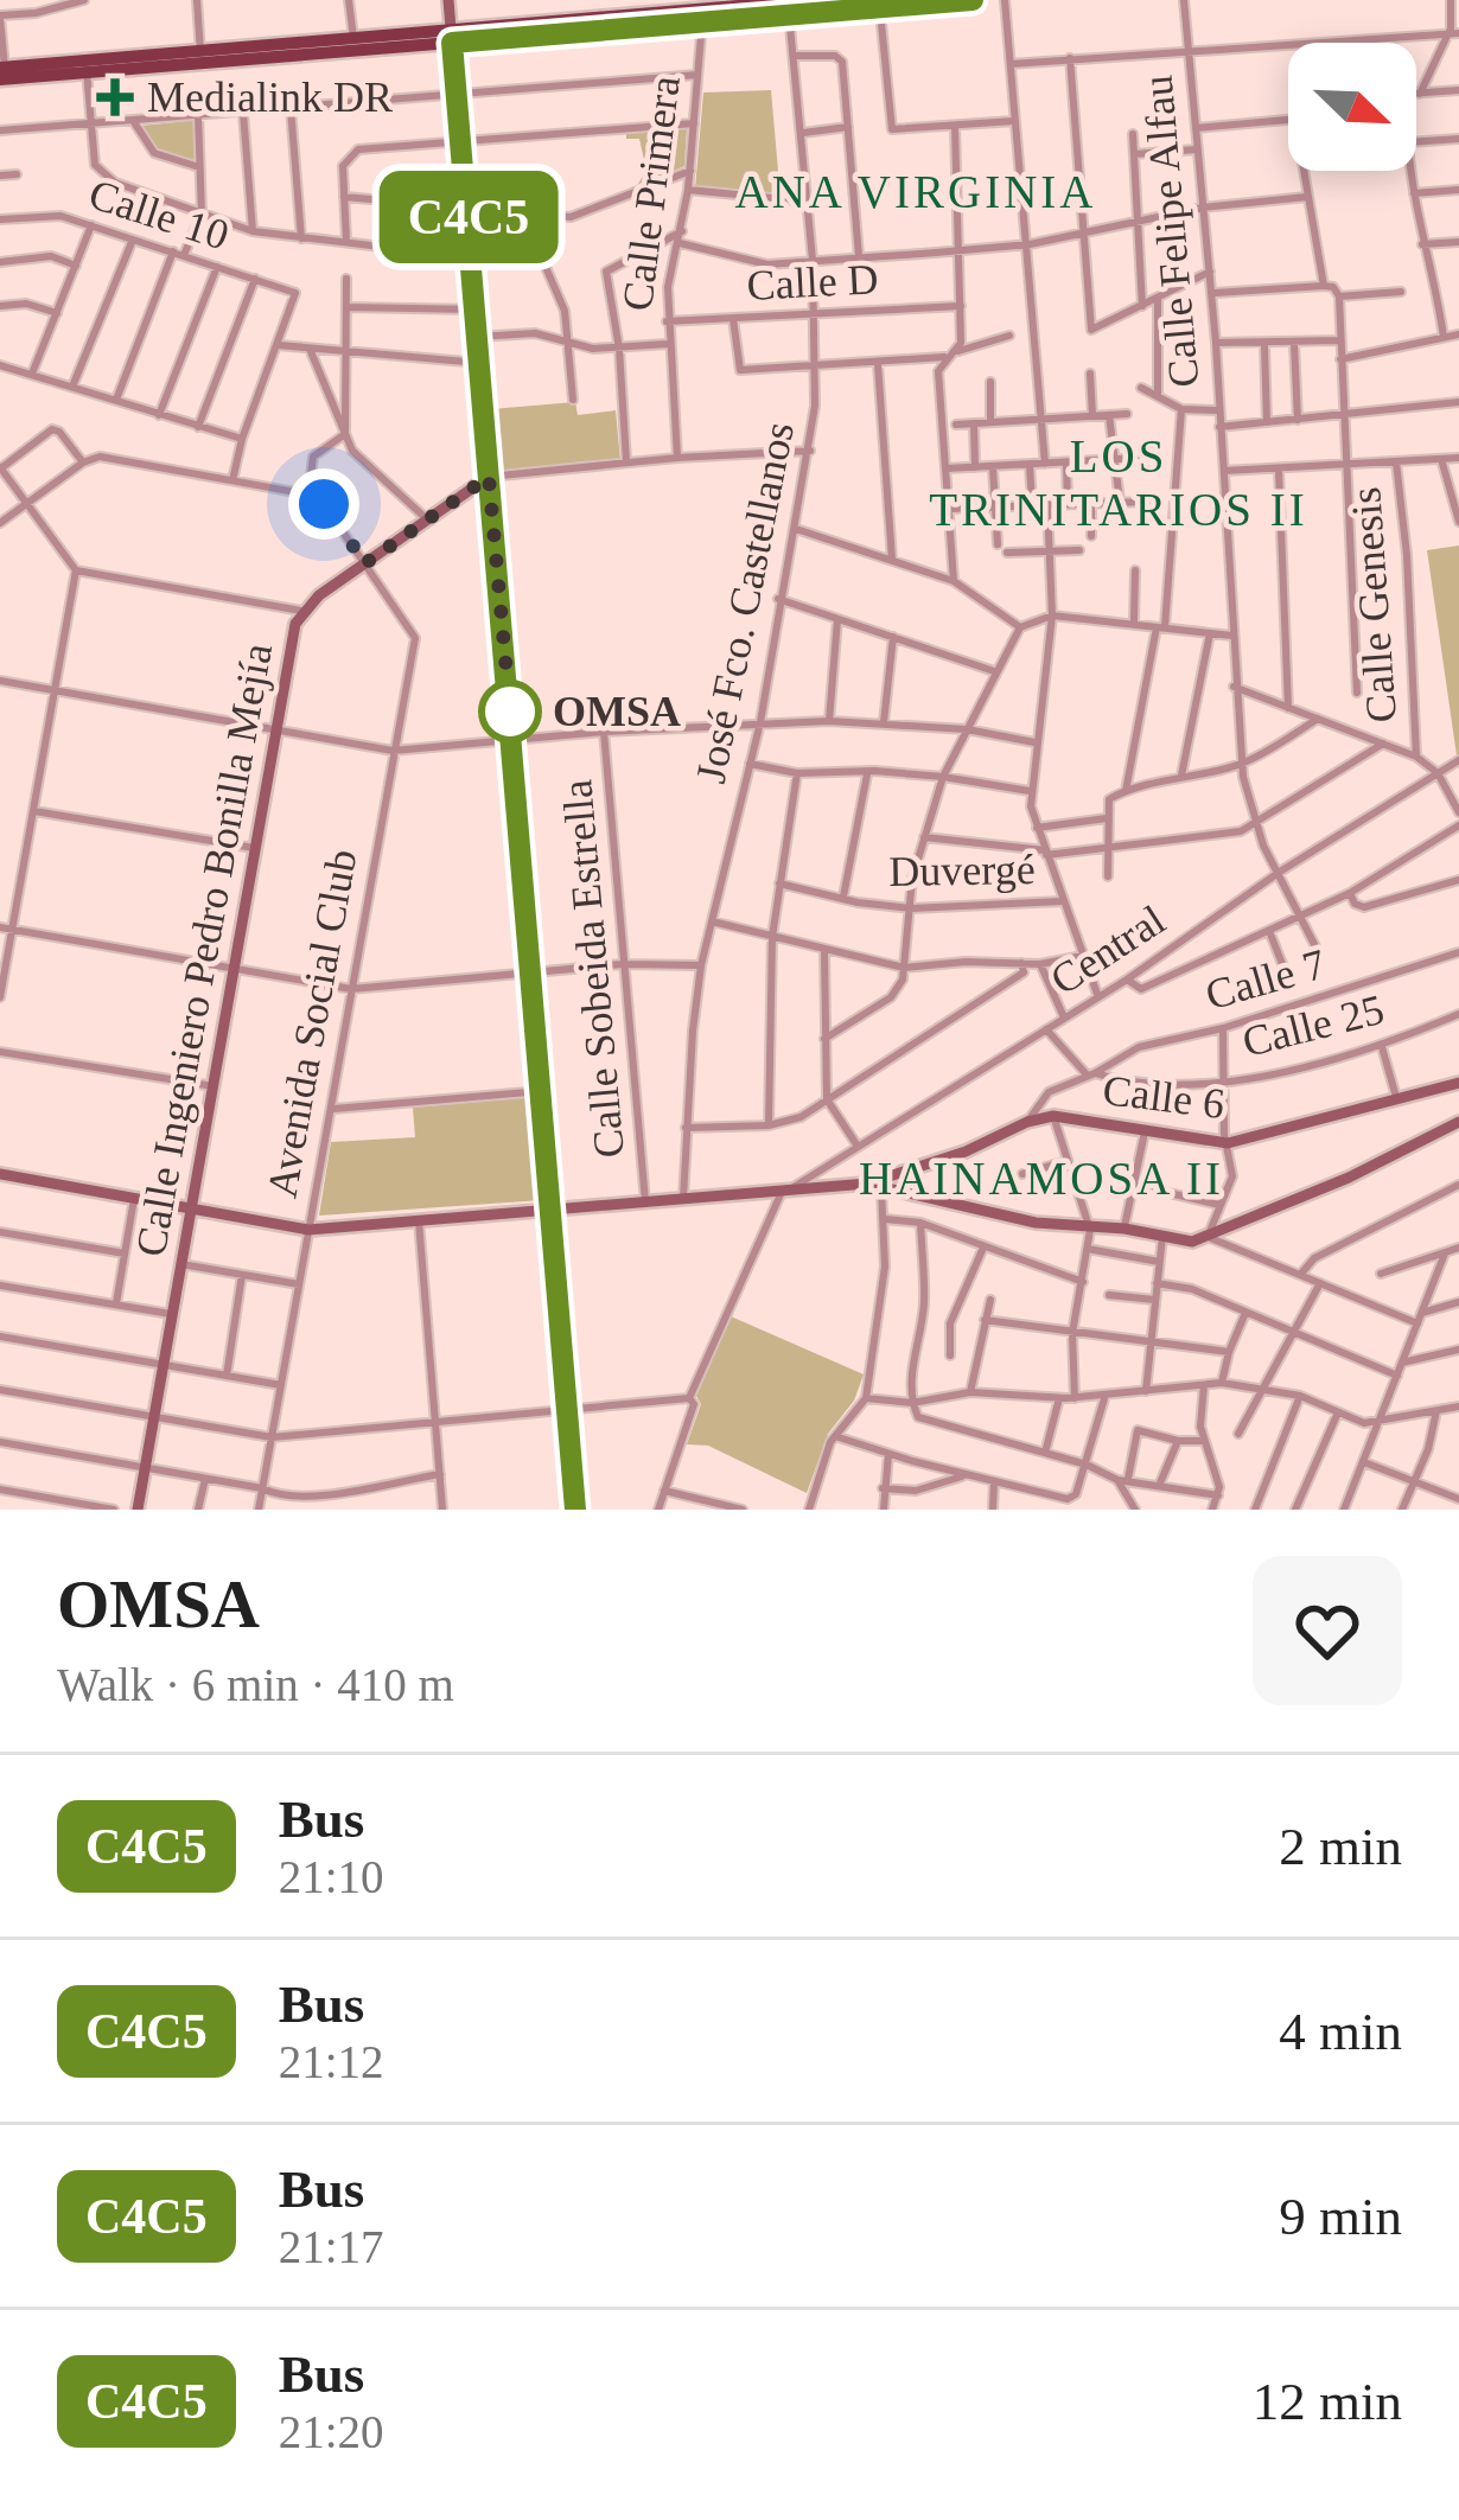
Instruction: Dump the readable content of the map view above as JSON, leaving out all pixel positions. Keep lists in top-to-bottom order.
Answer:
{
  "streets": {
    "street": [
      "Calle Primera",
      "Calle 10",
      "Calle Felipe Alfau",
      "Calle D",
      "José Fco. Castellanos",
      "Calle Genesis",
      "Duvergé",
      "Calle Ingeniero Pedro Bonilla Mejía",
      "Central",
      "Calle Sobeida Estrella",
      "Calle 7",
      "Avenida Social Club",
      "Calle 25",
      "Calle 6"
    ]
  },
  "crossings": [
    ["Calle Primera", "Calle D"],
    ["Calle Primera", "Calle Ingeniero Pedro Bonilla Mejía"],
    ["Calle Felipe Alfau", "Central"],
    ["Calle D", "José Fco. Castellanos"],
    ["José Fco. Castellanos", "Calle Ingeniero Pedro Bonilla Mejía"],
    ["Calle Genesis", "Central"],
    ["Calle Ingeniero Pedro Bonilla Mejía", "Avenida Social Club"],
    ["Calle 7", "Calle 25"],
    ["Calle 7", "Calle 6"]
  ],
  "districts": ["ANA VIRGINIA", "LOS TRINITARIOS II", "HAINAMOSA II"],
  "places": {
    "health": ["Medialink DR"],
    "other": ["OMSA"]
  },
  "lines": ["bus line C4C5"],
  "north": "bottom right",
  "page": {
    "on_map": "C4C5",
    "heading": ["OMSA", "Walk · 6 min · 410 m"],
    "list": [
      {
        "mark": "C4C5",
        "name": "Bus",
        "note": "21:10",
        "value": "2 min"
      },
      {
        "mark": "C4C5",
        "name": "Bus",
        "note": "21:12",
        "value": "4 min"
      },
      {
        "mark": "C4C5",
        "name": "Bus",
        "note": "21:17",
        "value": "9 min"
      },
      {
        "mark": "C4C5",
        "name": "Bus",
        "note": "21:20",
        "value": "12 min"
      }
    ]
  }
}
